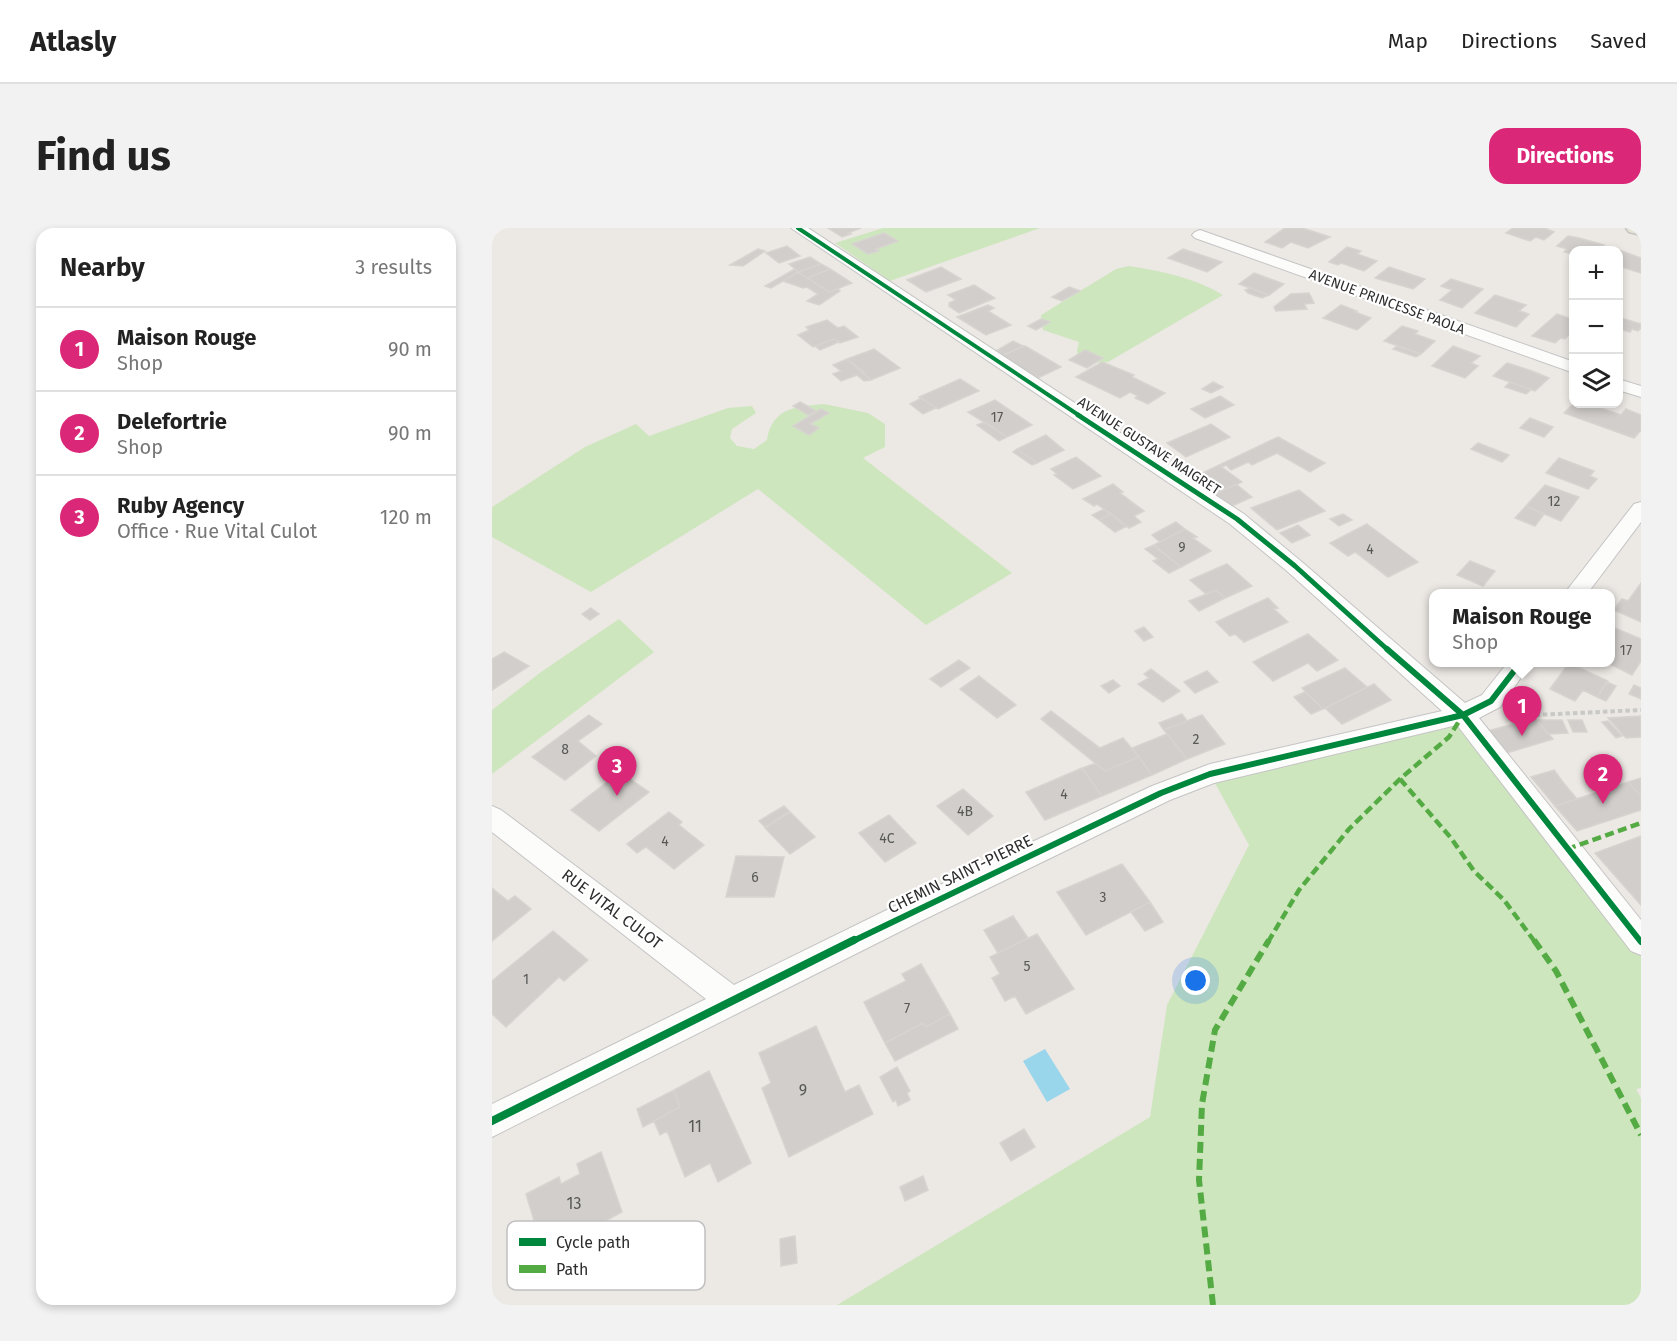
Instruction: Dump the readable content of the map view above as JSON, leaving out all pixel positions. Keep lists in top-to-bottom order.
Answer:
{
  "streets": {
    "street": [
      "AVENUE PRINCESSE PAOLA",
      "AVENUE GUSTAVE MAIGRET",
      "CHEMIN SAINT-PIERRE",
      "RUE VITAL CULOT"
    ]
  },
  "crossings": [
    ["AVENUE GUSTAVE MAIGRET", "CHEMIN SAINT-PIERRE"],
    ["CHEMIN SAINT-PIERRE", "RUE VITAL CULOT"]
  ],
  "house_numbers": [
    "17",
    "12",
    "9",
    "4",
    "17",
    "2",
    "8",
    "4",
    "4B",
    "4C",
    "4",
    "6",
    "3",
    "5",
    "1",
    "7",
    "9",
    "11",
    "13"
  ],
  "legend": ["Cycle path", "Path"],
  "page": {
    "header": "Atlasly",
    "nav": ["Map", "Directions", "Saved"],
    "buttons": "Directions",
    "title": "Find us",
    "heading": ["Nearby", "3 results"],
    "map_buttons": ["+", "−"],
    "list": [
      {
        "mark": "1",
        "name": "Maison Rouge",
        "note": "Shop",
        "value": "90 m"
      },
      {
        "mark": "2",
        "name": "Delefortrie",
        "note": "Shop",
        "value": "90 m"
      },
      {
        "mark": "3",
        "name": "Ruby Agency",
        "note": "Office · Rue Vital Culot",
        "value": "120 m"
      }
    ],
    "popup": ["Maison Rouge", "Shop"],
    "pins": ["1", "3", "2"]
  }
}
